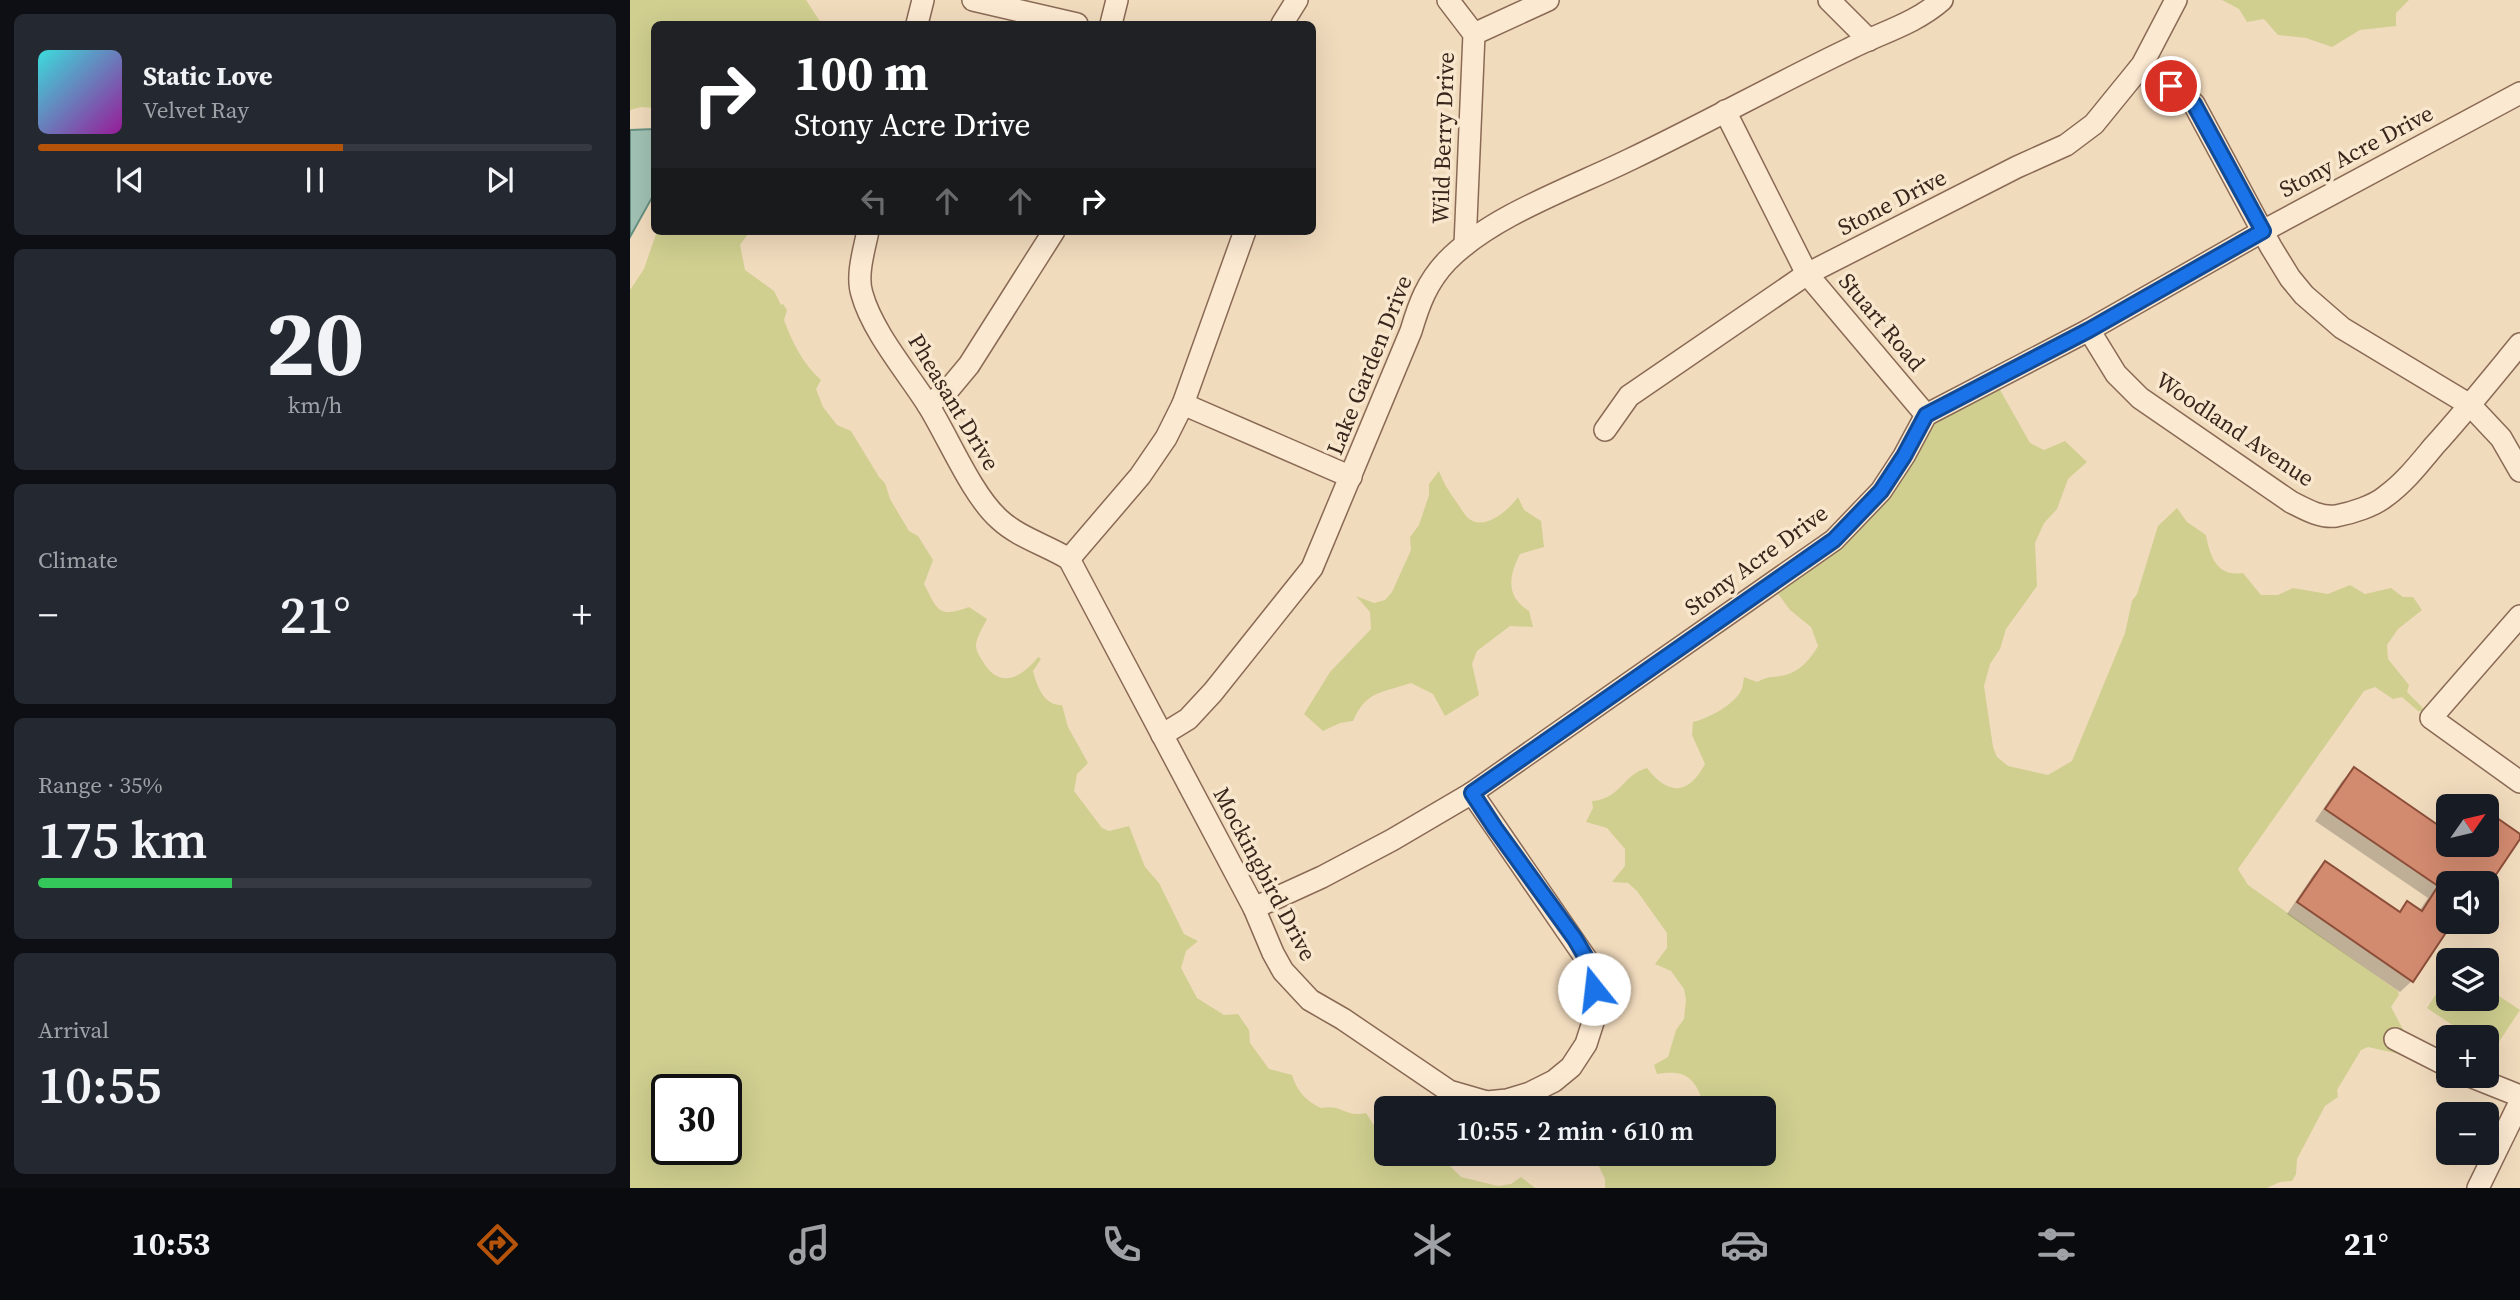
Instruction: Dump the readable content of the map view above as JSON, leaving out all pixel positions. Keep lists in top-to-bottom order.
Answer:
{
  "streets": {
    "street": [
      "Wild Berry Drive",
      "Stony Acre Drive",
      "Stone Drive",
      "Stuart Road",
      "Lake Garden Drive",
      "Pheasant Drive",
      "Woodland Avenue",
      "Mockingbird Drive"
    ]
  },
  "crossings": [
    ["Wild Berry Drive", "Lake Garden Drive"],
    ["Stony Acre Drive", "Stuart Road"],
    ["Stony Acre Drive", "Woodland Avenue"],
    ["Stony Acre Drive", "Mockingbird Drive"],
    ["Stone Drive", "Stuart Road"],
    ["Stuart Road", "Lake Garden Drive"],
    ["Lake Garden Drive", "Mockingbird Drive"],
    ["Pheasant Drive", "Mockingbird Drive"]
  ],
  "north": "top right",
  "page": {
    "turn": ["100 m", "Stony Acre Drive"],
    "song": ["Static Love", "Velvet Ray"],
    "tile": [
      ["20", "km/h"],
      "Climate",
      ["Range · 35%", "175 km"],
      ["Arrival", "10:55"]
    ],
    "heat": ["−", "21°", "+"],
    "map_buttons": ["+", "−"],
    "limit": "30",
    "trip": "10:55 · 2 min · 610 m",
    "tabs": ["10:53", "21°"]
  }
}
